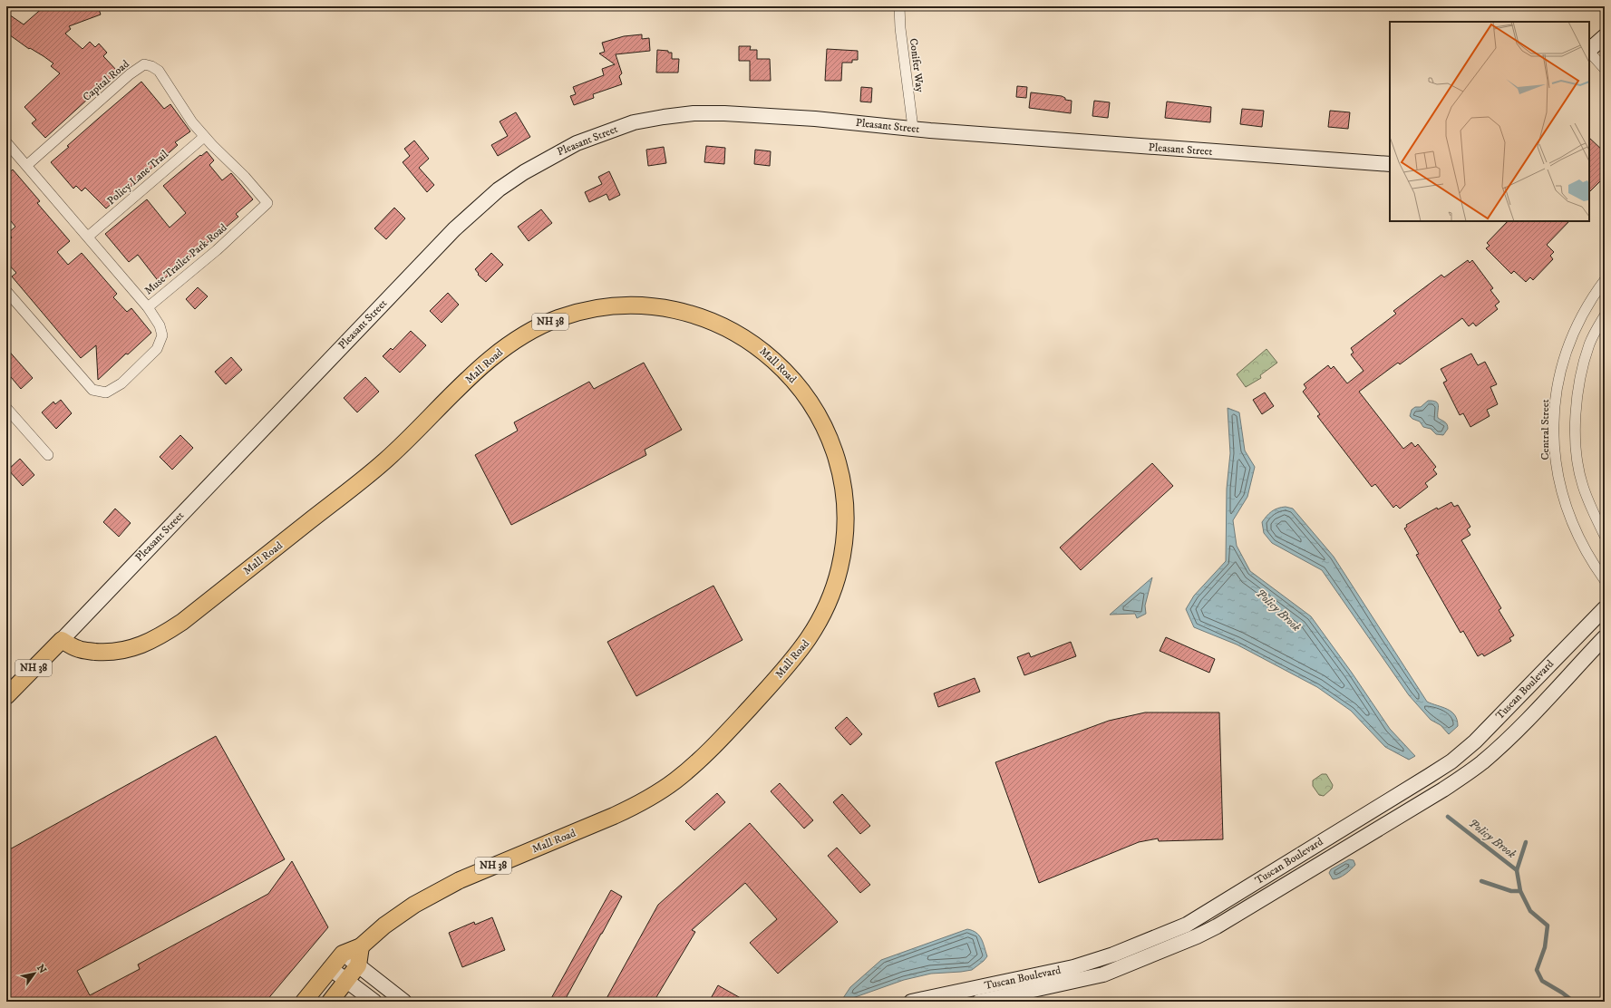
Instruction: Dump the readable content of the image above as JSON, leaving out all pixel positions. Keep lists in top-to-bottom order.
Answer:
{
  "streets": {
    "main road": [
      "Pleasant Street",
      "NH 38",
      "Mall Road",
      "Tuscan Boulevard"
    ],
    "street": [
      "Conifer Way",
      "Capital Road",
      "Policy Lane Trail",
      "Muse Trailer Park Road",
      "Central Street"
    ]
  },
  "crossings": [
    ["Conifer Way", "Pleasant Street"],
    ["Capital Road", "Policy Lane Trail"],
    ["Capital Road", "Muse Trailer Park Road"],
    ["Pleasant Street", "Mall Road"],
    ["Policy Lane Trail", "Muse Trailer Park Road"]
  ],
  "water": ["Policy Brook"],
  "north": "top right"
}
